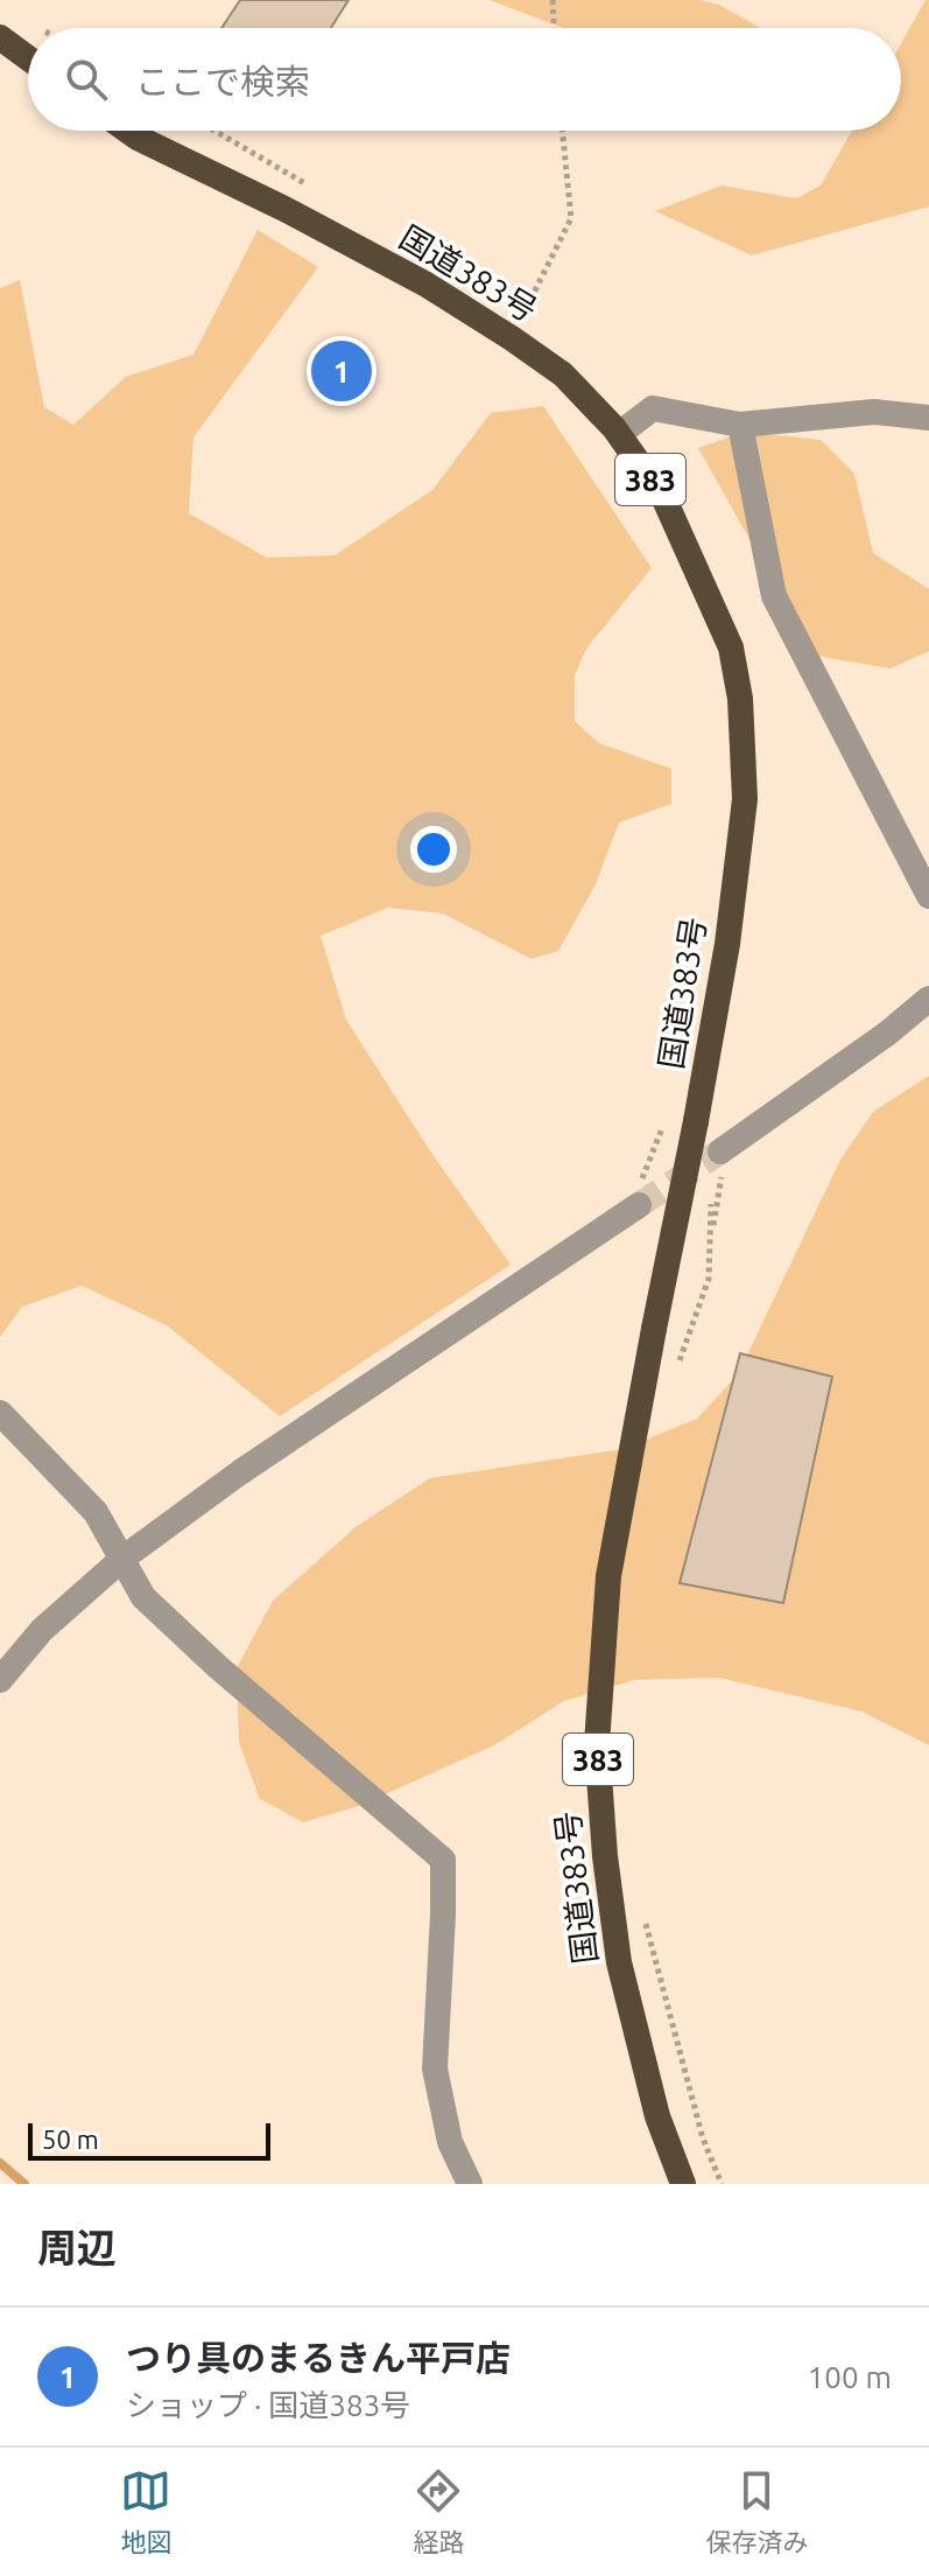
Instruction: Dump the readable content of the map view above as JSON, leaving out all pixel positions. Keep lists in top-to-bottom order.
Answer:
{
  "streets": {
    "highway": ["国道383号", "383"]
  },
  "scale_bar": "50 m",
  "page": {
    "search": "ここで検索",
    "pins": "1",
    "scale": "50 m",
    "heading": "周辺",
    "list": [
      {
        "mark": "1",
        "name": "つり具のまるきん平戸店",
        "note": "ショップ · 国道383号",
        "value": "100 m"
      }
    ],
    "nav": ["地図", "経路", "保存済み"]
  }
}
